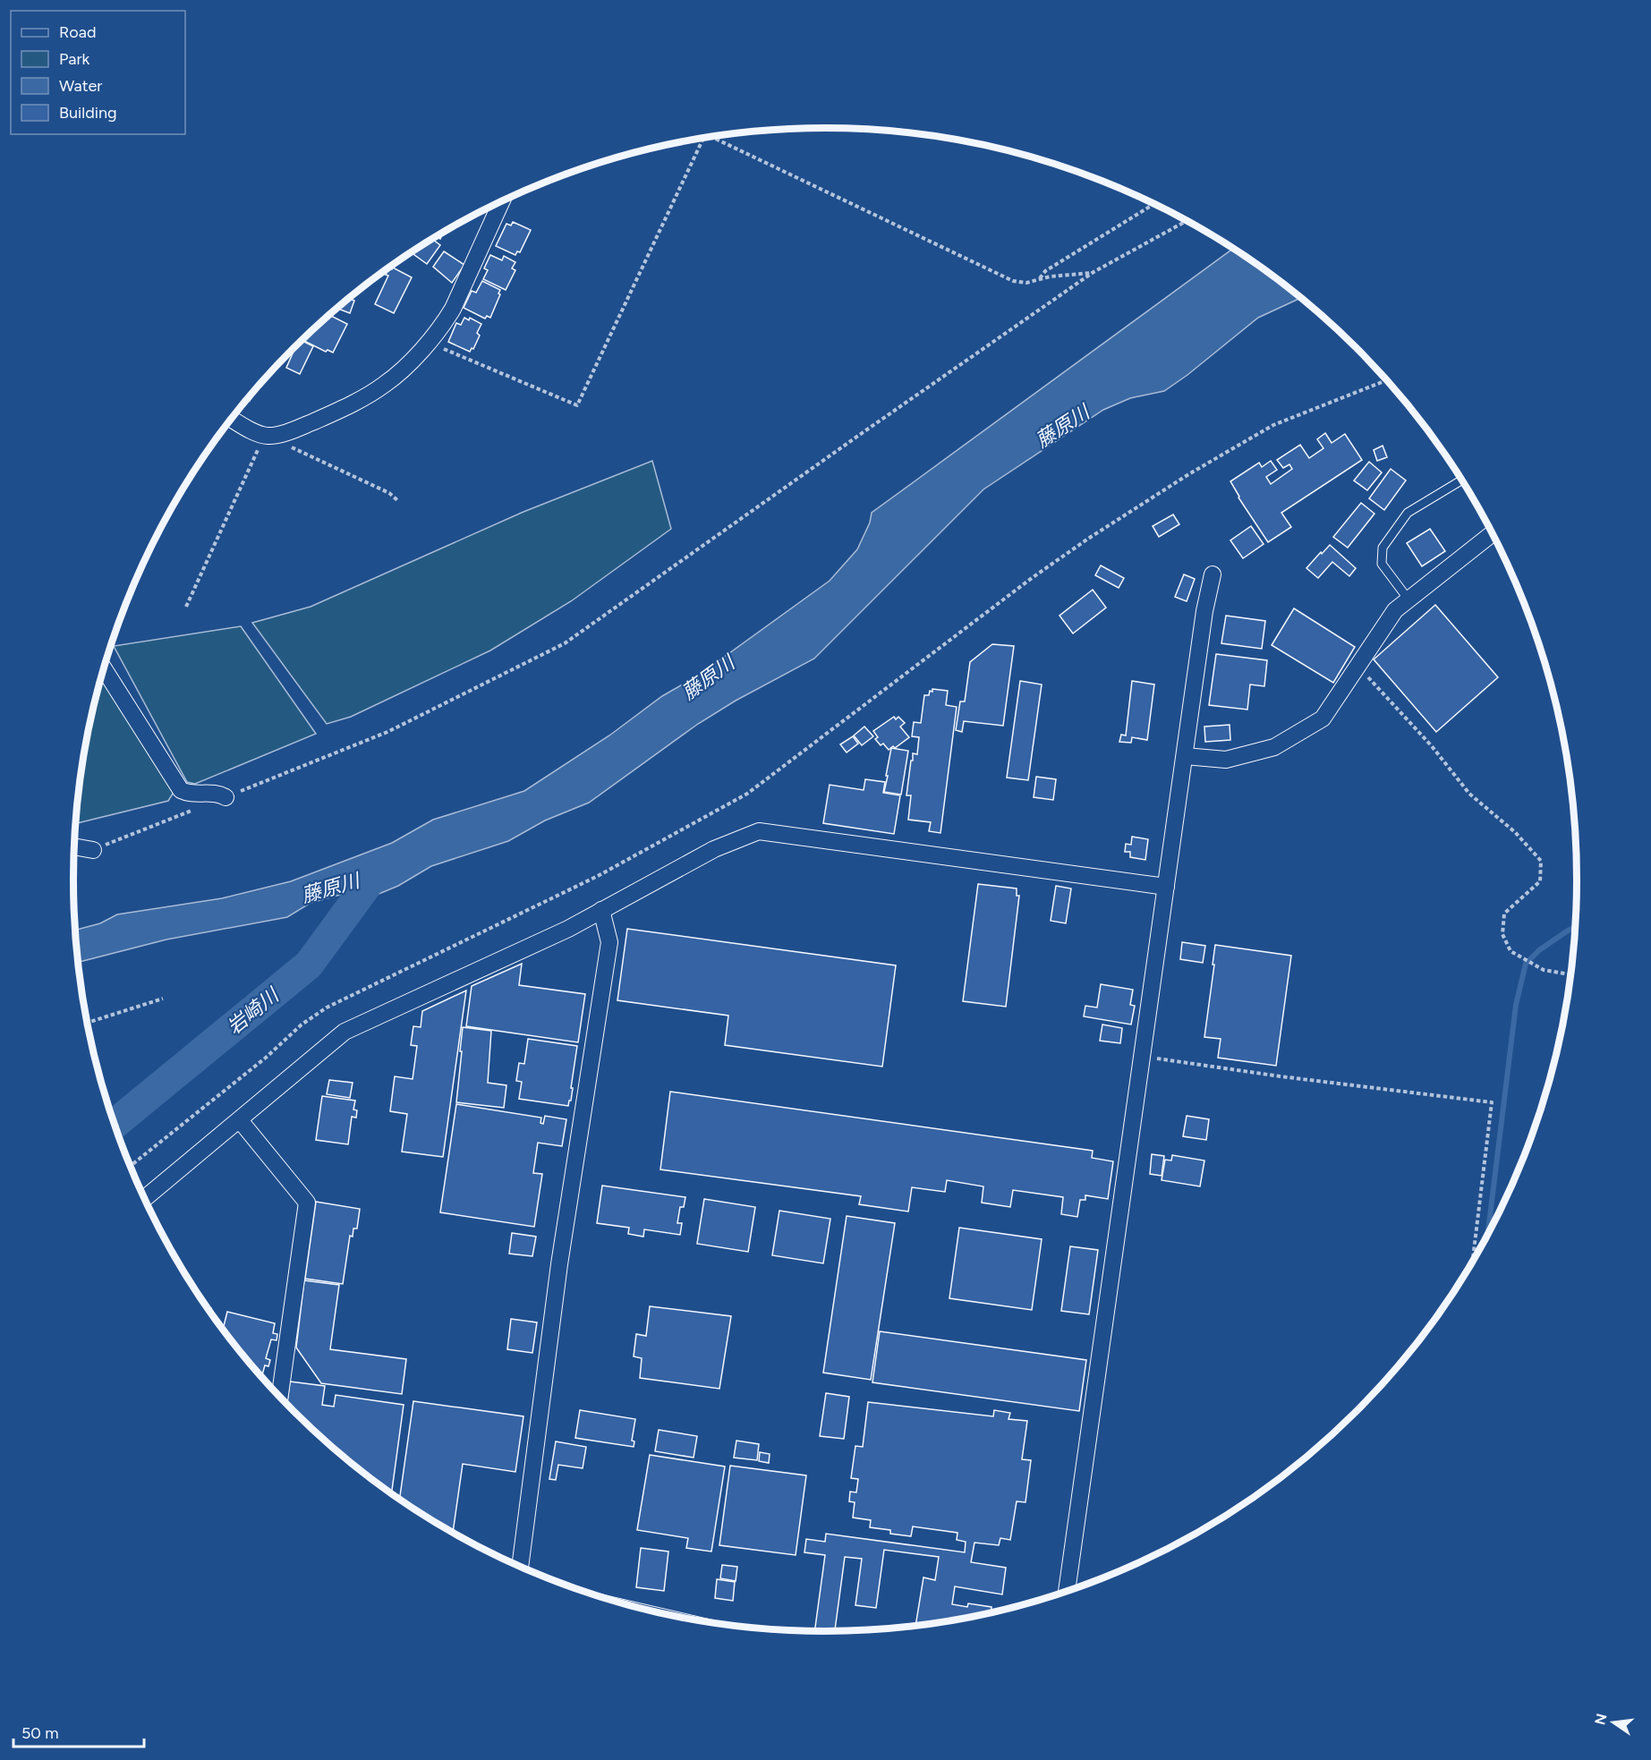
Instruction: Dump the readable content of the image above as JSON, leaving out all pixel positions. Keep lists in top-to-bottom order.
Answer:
{
  "water": ["藤原川", "岩崎川"],
  "legend": [
    "Road",
    "Park",
    "Water",
    "Building"
  ],
  "scale_bar": "50 m",
  "north": "left"
}
